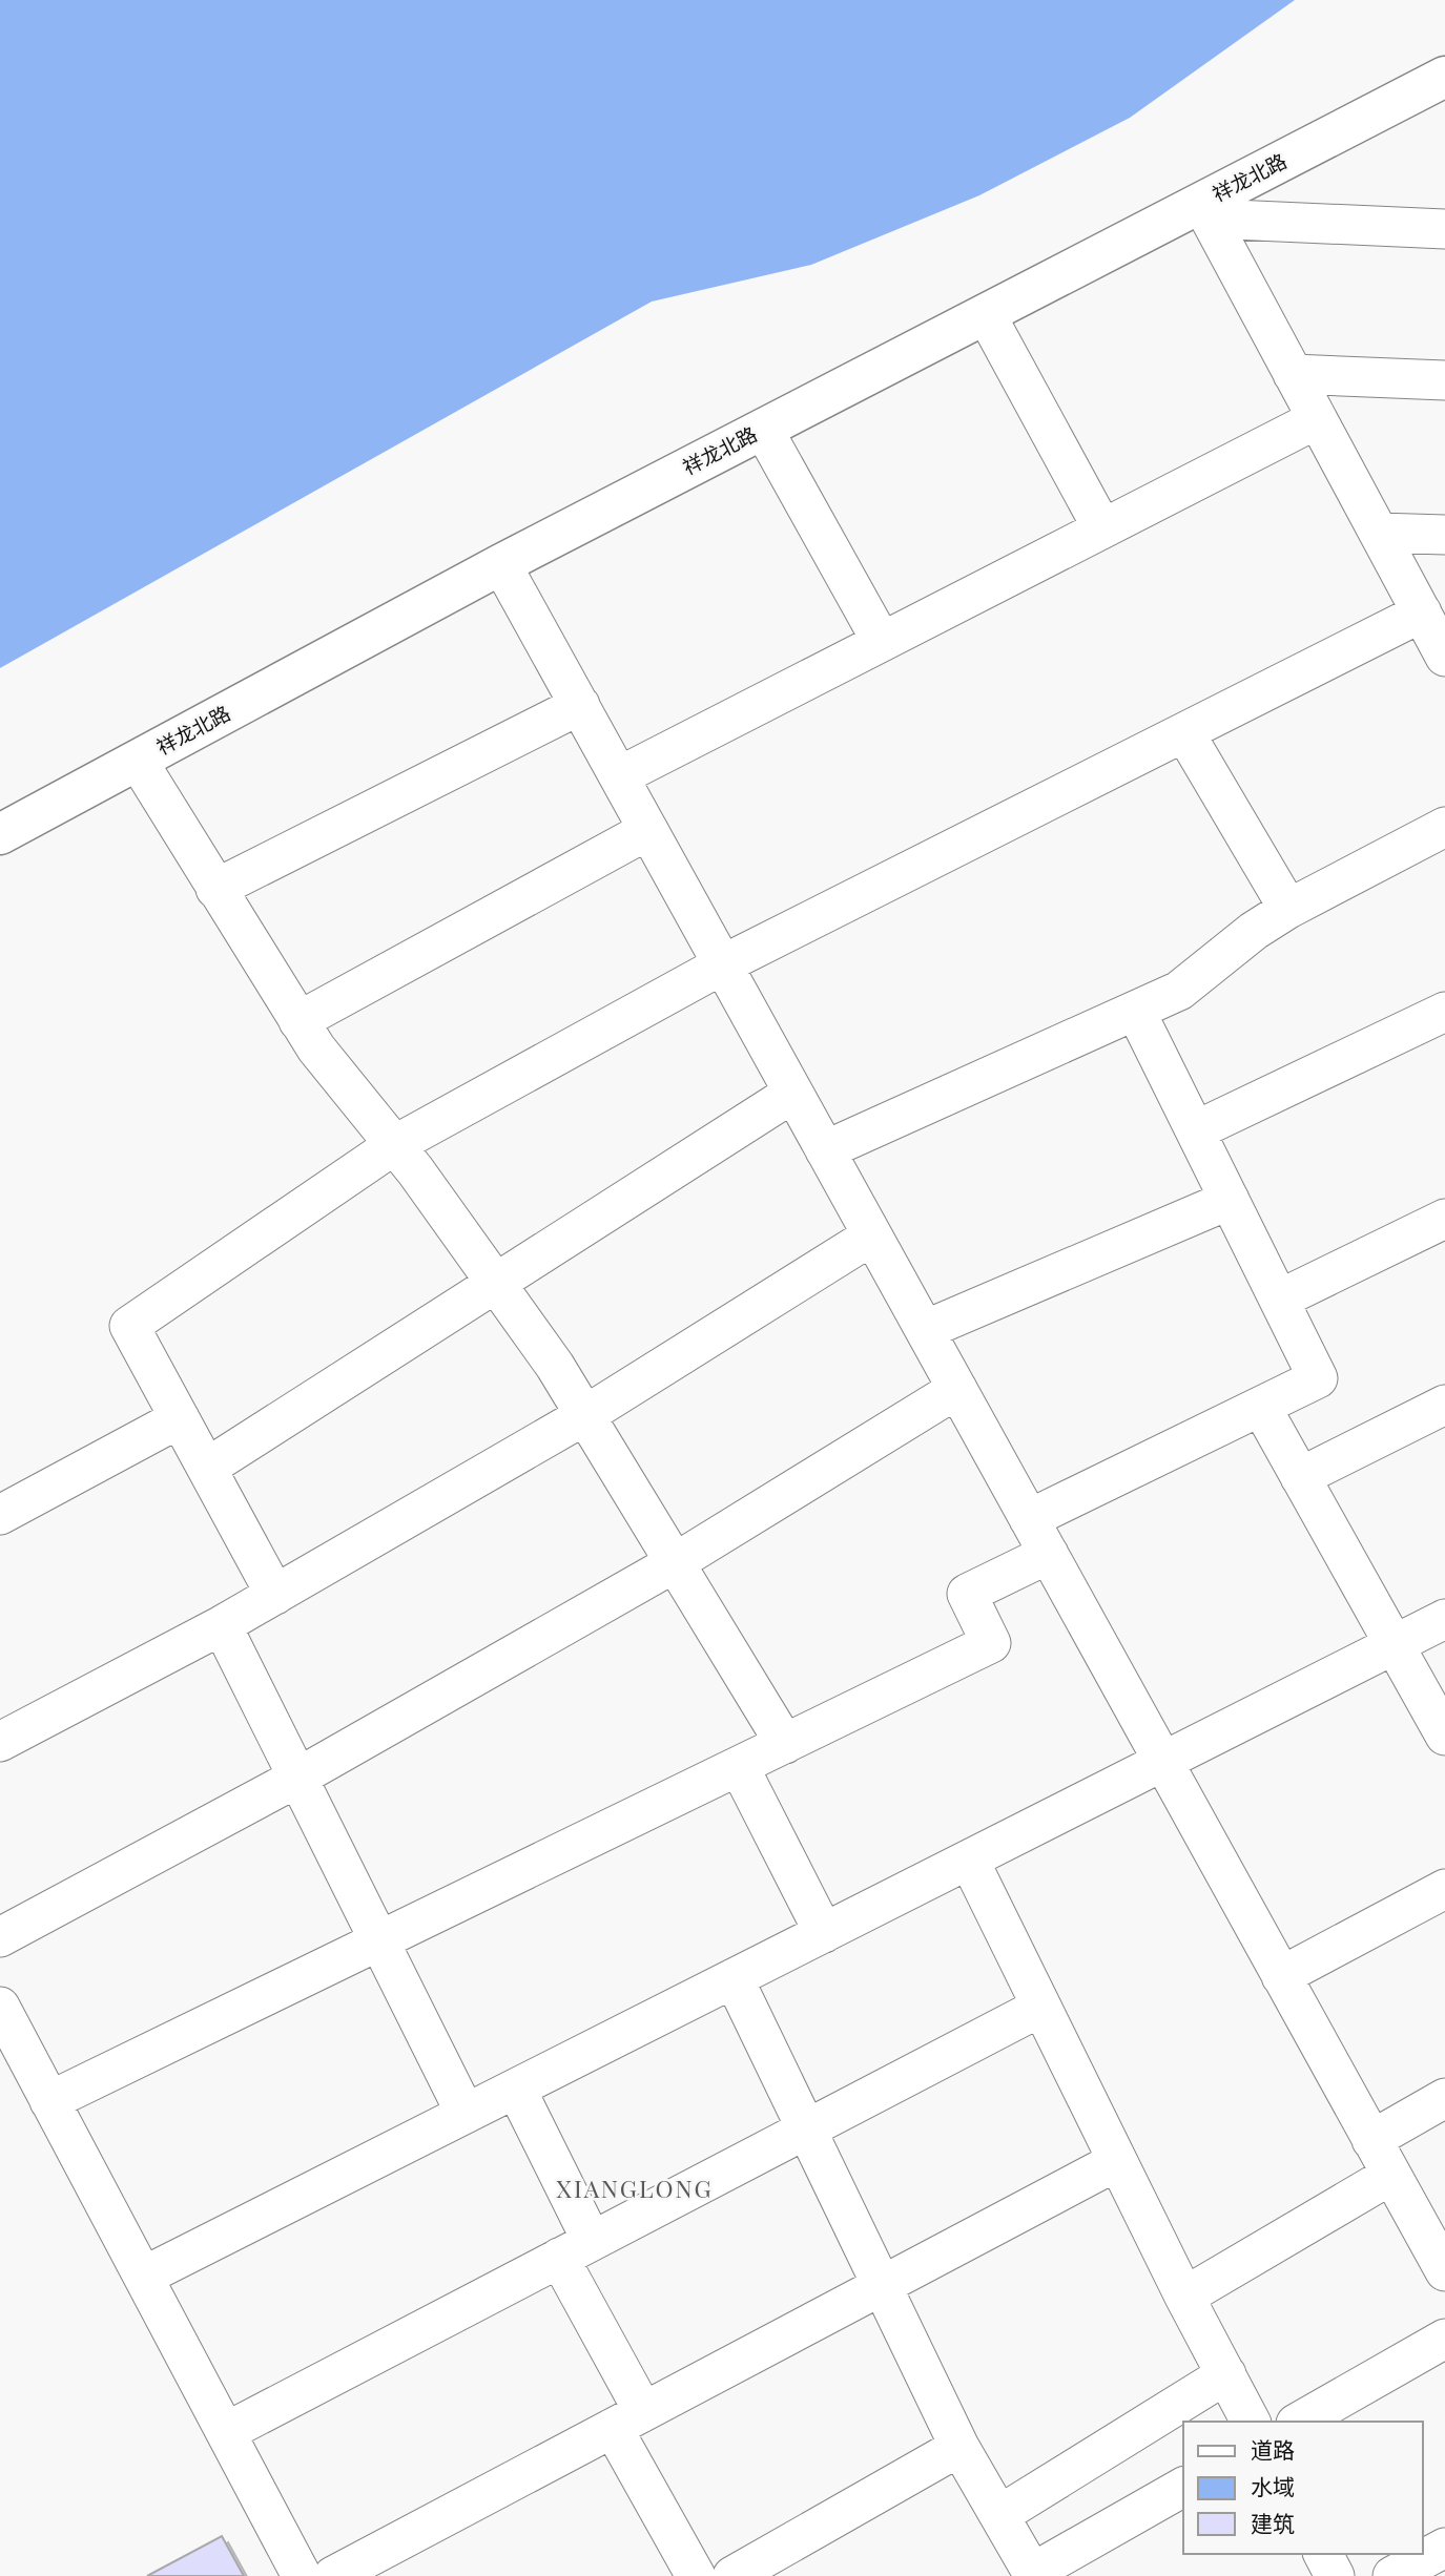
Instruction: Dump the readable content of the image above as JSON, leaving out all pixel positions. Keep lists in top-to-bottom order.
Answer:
{
  "streets": {
    "street": ["祥龙北路"]
  },
  "districts": ["XIANGLONG"],
  "legend": ["道路", "水域", "建筑"]
}
